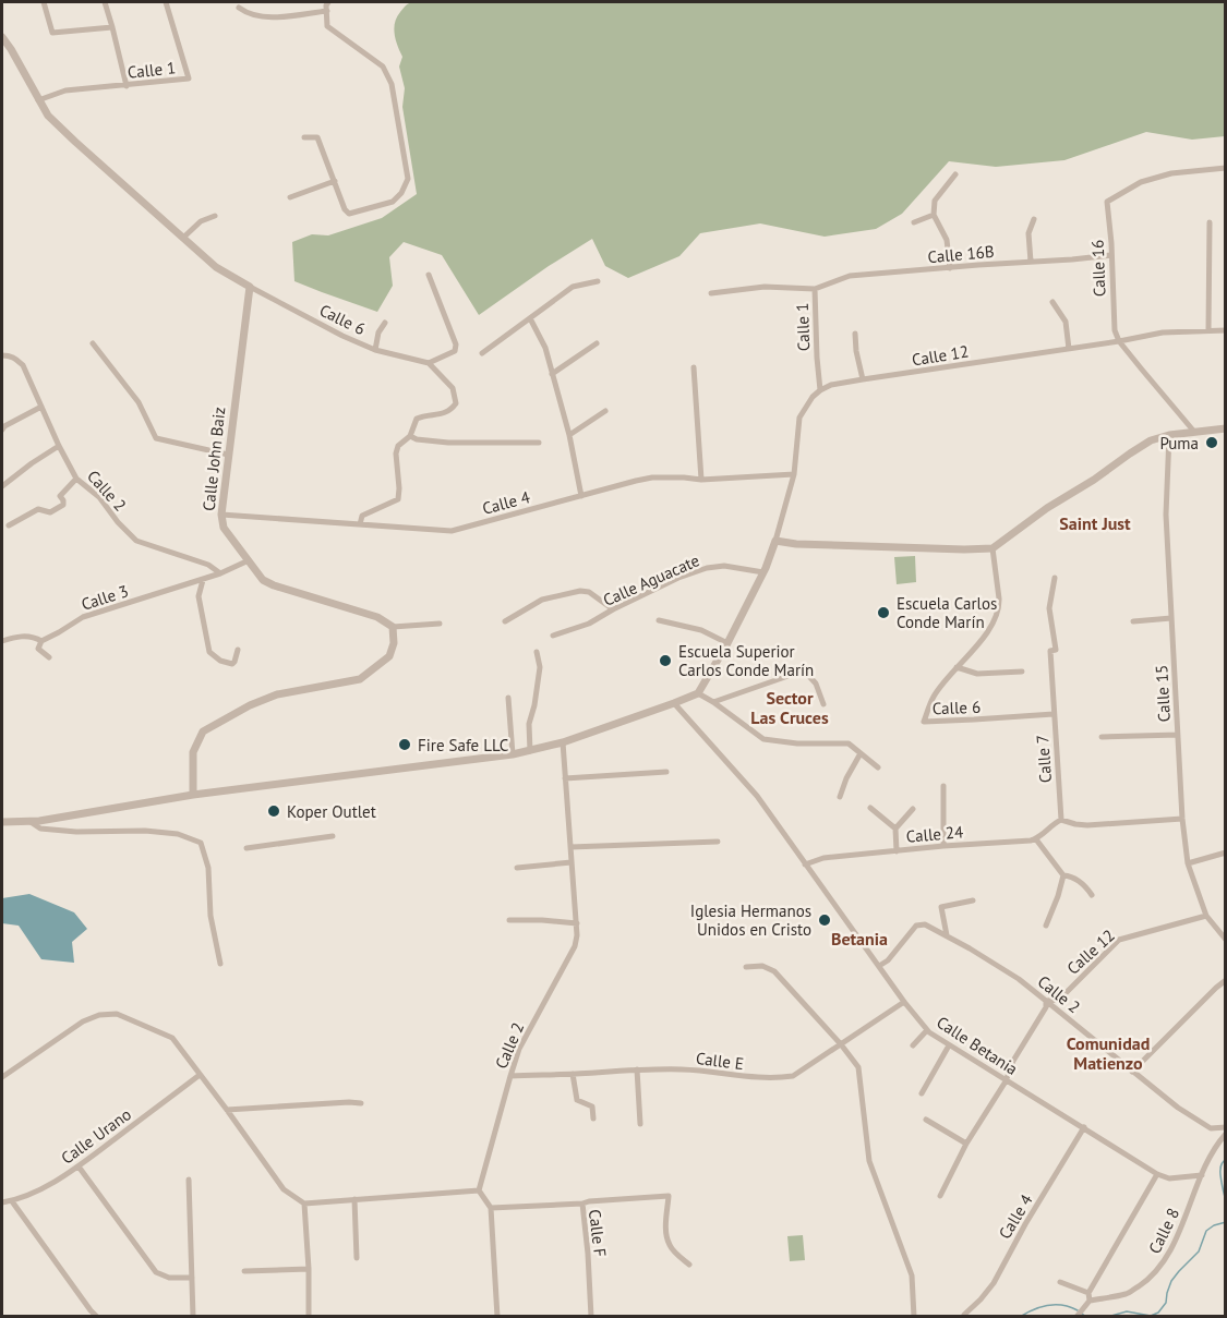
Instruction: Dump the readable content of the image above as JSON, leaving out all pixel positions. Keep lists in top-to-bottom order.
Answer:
{
  "streets": {
    "street": [
      "Calle 1",
      "Calle 16B",
      "Calle 16",
      "Calle 6",
      "Calle 12",
      "Calle John Baiz",
      "Calle 2",
      "Calle 4",
      "Calle Aguacate",
      "Calle 3",
      "Calle 15",
      "Calle 7",
      "Calle 24",
      "Calle Betania",
      "Calle E",
      "Calle Urano",
      "Calle 8",
      "Calle F"
    ]
  },
  "crossings": [
    ["Calle 1", "Calle 16B"],
    ["Calle 1", "Calle 12"],
    ["Calle 16B", "Calle 16"],
    ["Calle 16", "Calle 12"],
    ["Calle 6", "Calle John Baiz"],
    ["Calle 6", "Calle 7"],
    ["Calle 12", "Calle 2"],
    ["Calle 12", "Calle 15"],
    ["Calle John Baiz", "Calle 4"],
    ["Calle 2", "Calle 3"],
    ["Calle 2", "Calle Betania"],
    ["Calle 2", "Calle E"],
    ["Calle 4", "Calle Betania"],
    ["Calle 24", "Calle Betania"],
    ["Calle Betania", "Calle E"],
    ["Calle Betania", "Calle 8"]
  ],
  "districts": [
    "Saint Just",
    "Sector Las Cruces",
    "Betania",
    "Comunidad Matienzo"
  ],
  "places": [
    "Puma",
    "Escuela Carlos Conde Marín",
    "Escuela Superior Carlos Conde Marín",
    "Fire Safe LLC",
    "Koper Outlet",
    "Iglesia Hermanos Unidos en Cristo"
  ]
}
